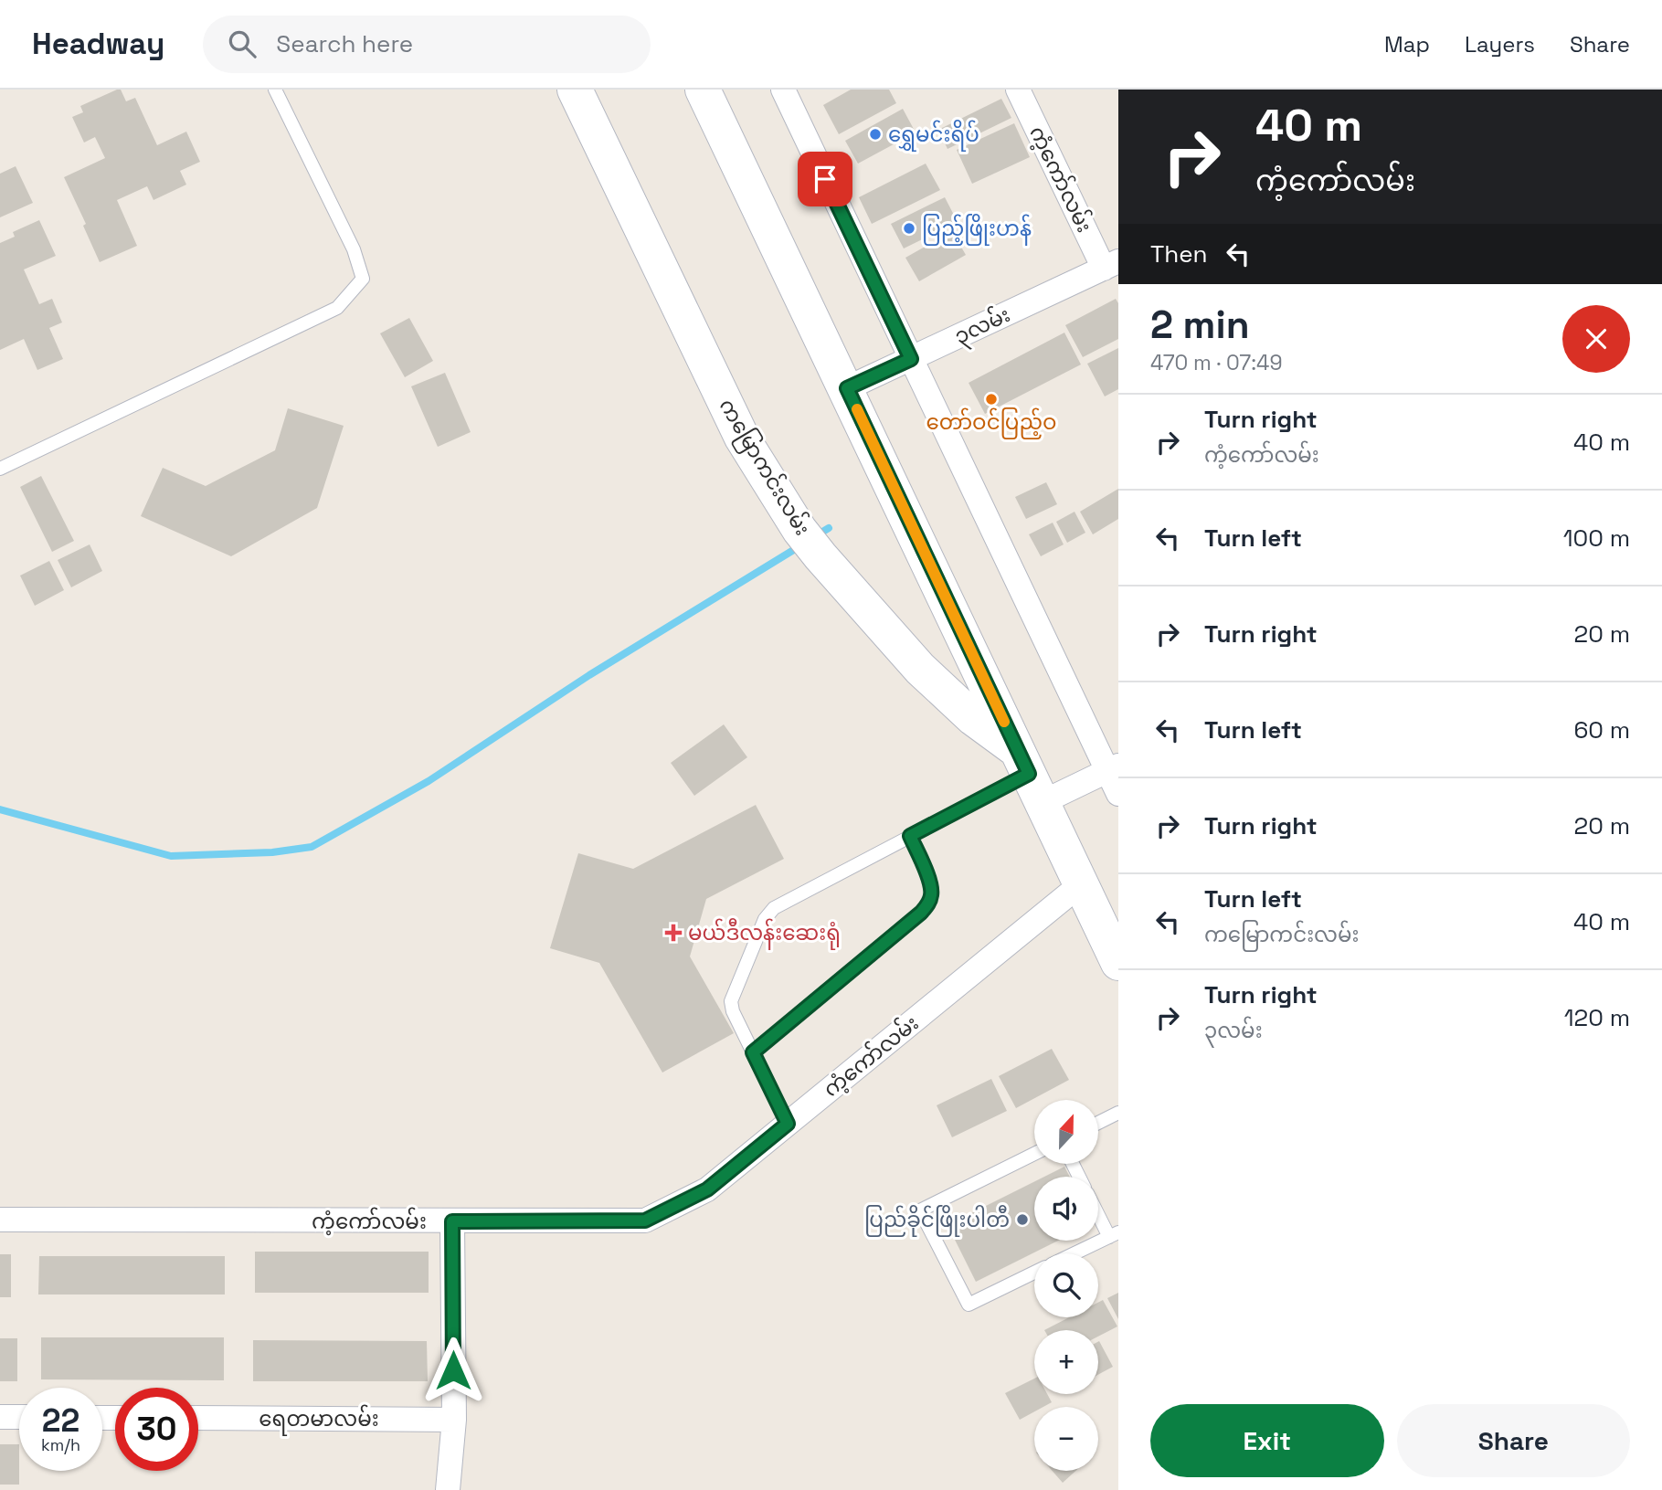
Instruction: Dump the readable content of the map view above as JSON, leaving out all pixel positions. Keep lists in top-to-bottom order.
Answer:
{
  "streets": {
    "main road": ["ကမြောကင်းလမ်း"],
    "street": ["ကံ့ကော်လမ်း", "၃လမ်း", "ရေတမာလမ်း"]
  },
  "crossings": [
    ["ကံ့ကော်လမ်း", "၃လမ်း"],
    ["ကံ့ကော်လမ်း", "ကမြောကင်းလမ်း"],
    ["၃လမ်း", "ကမြောကင်းလမ်း"]
  ],
  "places": {
    "other": [
      "ရွှေမင်းရိပ်",
      "ပြည့်ဖြိုးဟန်",
      "တော်ဝင်ပြည့်ဝ",
      "ပြည်ခိုင်ဖြိုးပါတီ"
    ],
    "health": ["မယ်ဒီလန်းဆေးရုံ"]
  },
  "north": "top",
  "page": {
    "header": "Headway",
    "search": "Search here",
    "nav": ["Map", "Layers", "Share"],
    "turn": ["40 m", "ကံ့ကော်လမ်း"],
    "then": "Then",
    "heading": ["2 min", "470 m · 07:49"],
    "list": [
      {
        "name": "Turn right",
        "note": "ကံ့ကော်လမ်း",
        "value": "40 m"
      },
      {
        "name": "Turn left",
        "value": "100 m"
      },
      {
        "name": "Turn right",
        "value": "20 m"
      },
      {
        "name": "Turn left",
        "value": "60 m"
      },
      {
        "name": "Turn right",
        "value": "20 m"
      },
      {
        "name": "Turn left",
        "note": "ကမြောကင်းလမ်း",
        "value": "40 m"
      },
      {
        "name": "Turn right",
        "note": "၃လမ်း",
        "value": "120 m"
      }
    ],
    "map_buttons": ["+", "−"],
    "speed": "22 km/h",
    "limit": "30",
    "buttons": ["Exit", "Share"]
  }
}
